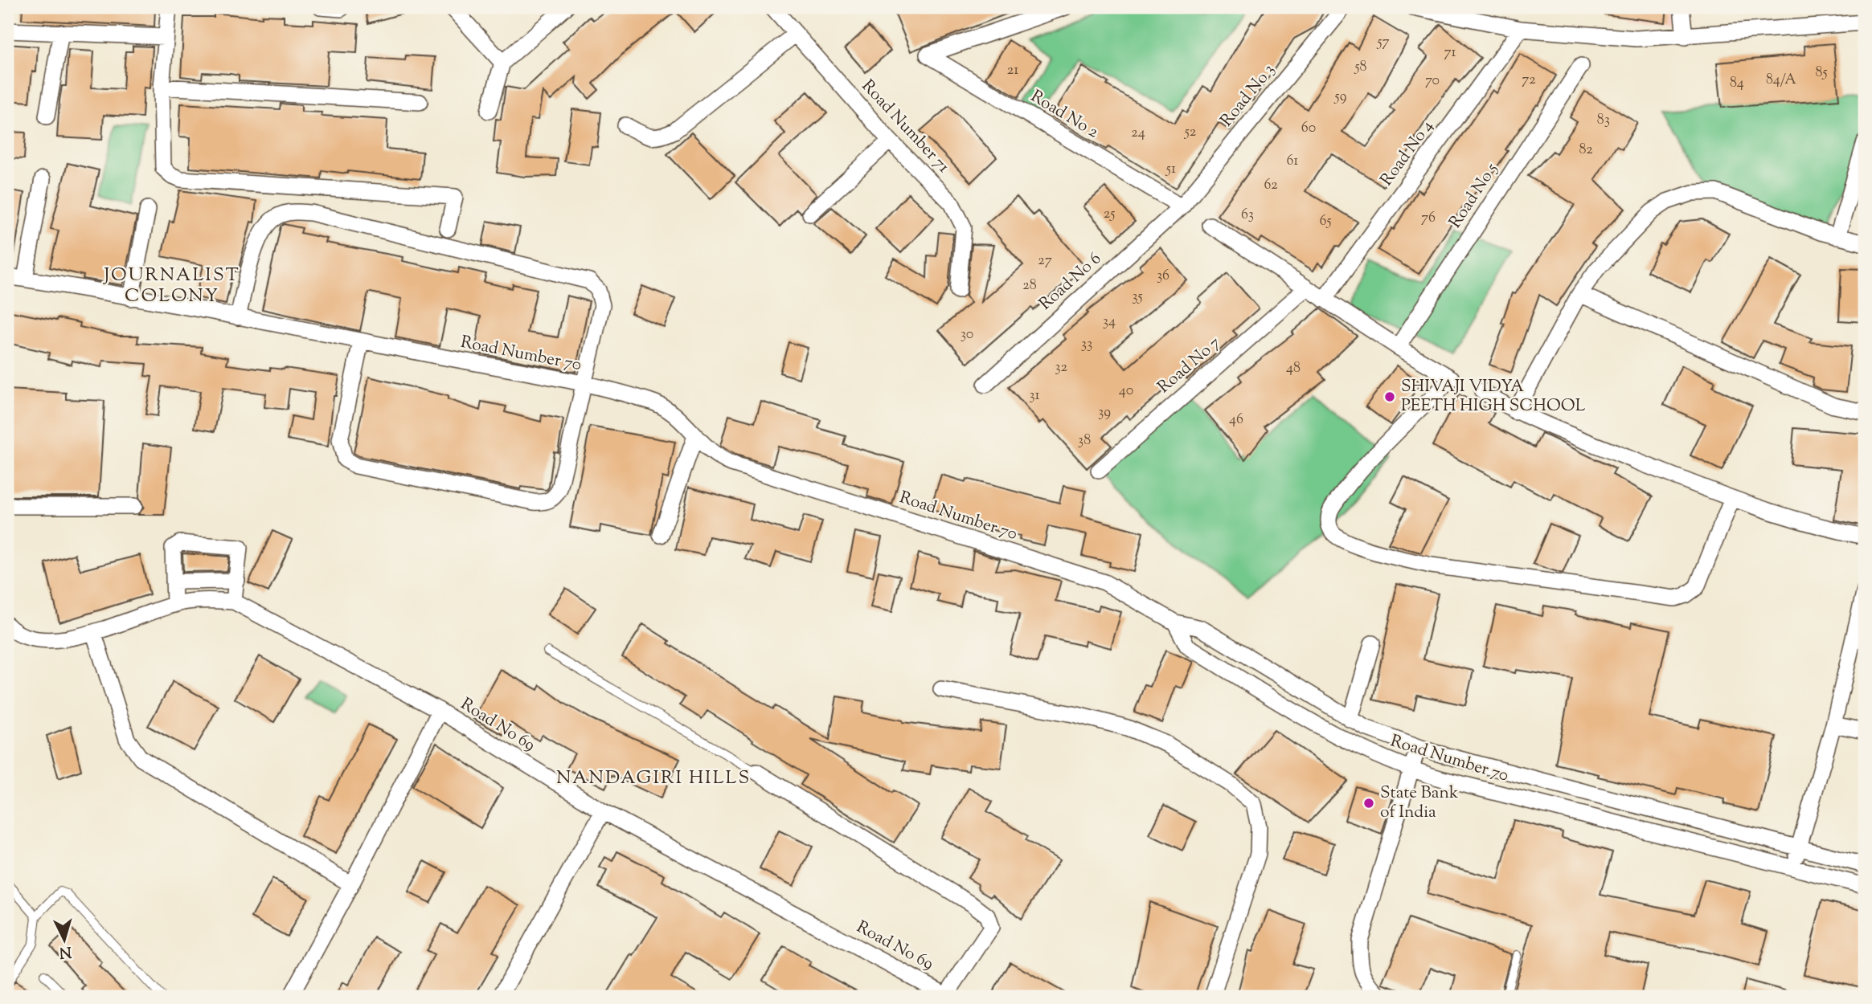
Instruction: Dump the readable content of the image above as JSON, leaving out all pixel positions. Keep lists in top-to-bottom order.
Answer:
{
  "streets": {
    "street": [
      "Road No 3",
      "Road No 2",
      "Road Number 71",
      "Road No 4",
      "Road No 5",
      "Road No 6",
      "Road Number 70",
      "Road No 7",
      "Road No 69"
    ]
  },
  "crossings": [
    ["Road No 3", "Road No 2"],
    ["Road No 3", "Road No 6"],
    ["Road No 2", "Road No 6"]
  ],
  "districts": ["JOURNALIST COLONY", "NANDAGIRI HILLS"],
  "places": ["SHIVAJI VIDYA PEETH HIGH SCHOOL", "State Bank of India"],
  "house_numbers": [
    "57",
    "71",
    "58",
    "21",
    "85",
    "72",
    "84/A",
    "70",
    "84",
    "59",
    "83",
    "60",
    "52",
    "24",
    "82",
    "61",
    "51",
    "62",
    "25",
    "63",
    "76",
    "65",
    "27",
    "36",
    "28",
    "35",
    "34",
    "30",
    "33",
    "32",
    "48",
    "40",
    "31",
    "39",
    "46",
    "38"
  ],
  "north": "bottom"
}
